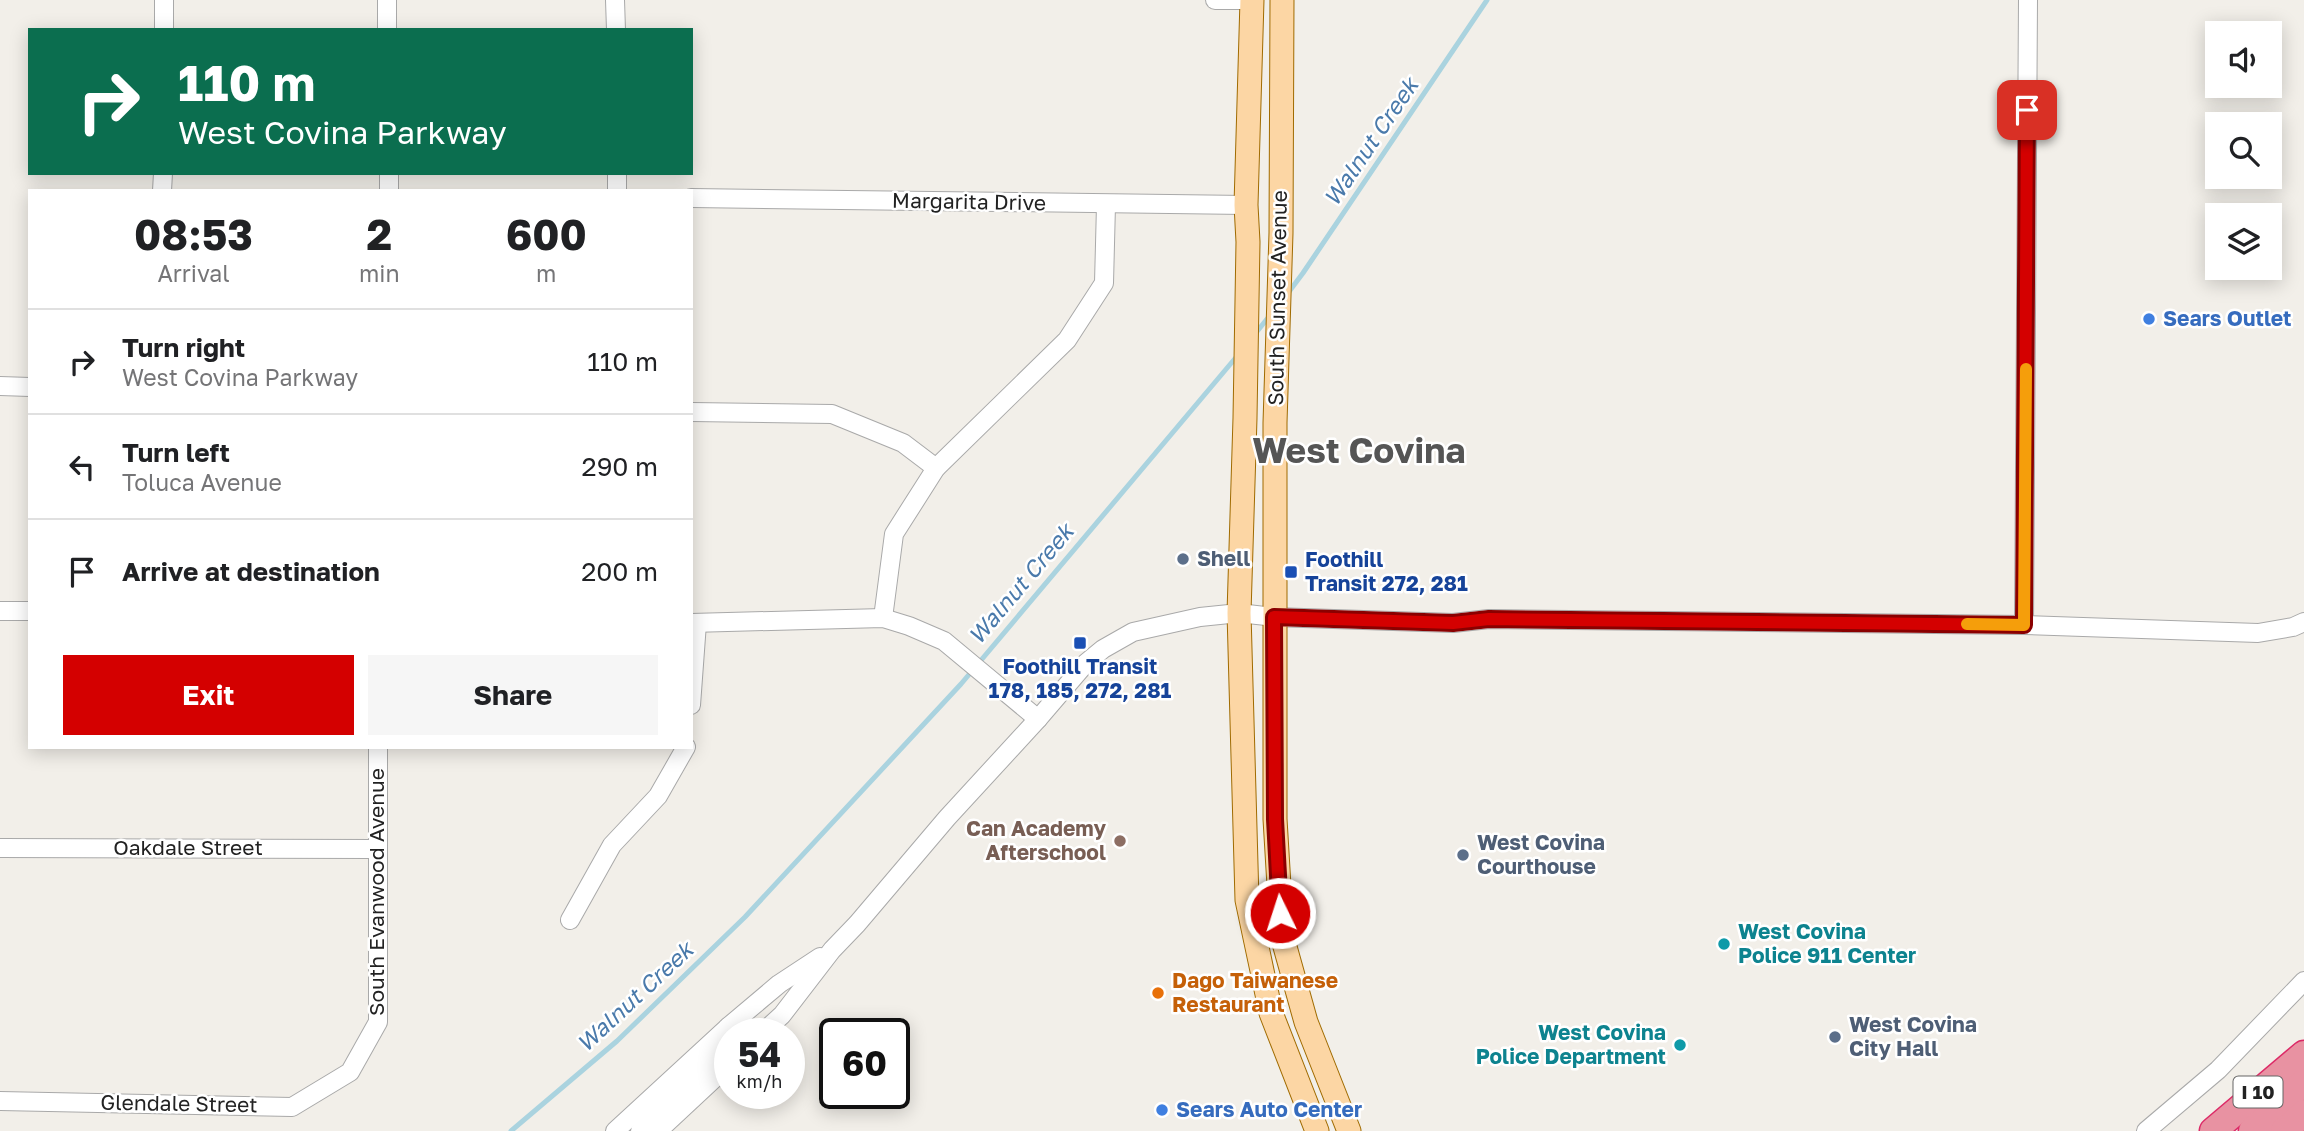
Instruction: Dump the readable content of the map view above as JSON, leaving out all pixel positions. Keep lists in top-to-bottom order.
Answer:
{
  "streets": {
    "highway": ["I 10"],
    "main road": ["South Sunset Avenue"],
    "street": [
      "Margarita Drive",
      "Oakdale Street",
      "South Evanwood Avenue",
      "Glendale Street"
    ]
  },
  "crossings": [
    ["Margarita Drive", "South Sunset Avenue"],
    ["Oakdale Street", "South Evanwood Avenue"],
    ["South Evanwood Avenue", "Glendale Street"]
  ],
  "districts": ["West Covina"],
  "water": ["Walnut Creek"],
  "places": {
    "other": [
      "Sears Outlet",
      "Shell",
      "Can Academy Afterschool",
      "West Covina Courthouse",
      "West Covina Police 911 Center",
      "Dago Taiwanese Restaurant",
      "West Covina City Hall",
      "West Covina Police Department",
      "Sears Auto Center"
    ],
    "transit": ["Foothill Transit 272, 281", "Foothill Transit 178, 185, 272, 281"]
  },
  "page": {
    "turn": ["110 m", "West Covina Parkway"],
    "eta": [
      "08:53",
      "Arrival",
      "2",
      "min",
      "600",
      "m"
    ],
    "list": [
      {
        "name": "Turn right",
        "note": "West Covina Parkway",
        "value": "110 m"
      },
      {
        "name": "Turn left",
        "note": "Toluca Avenue",
        "value": "290 m"
      },
      {
        "name": "Arrive at destination",
        "value": "200 m"
      }
    ],
    "buttons": ["Exit", "Share"],
    "speed": "54 km/h",
    "limit": "60"
  }
}
